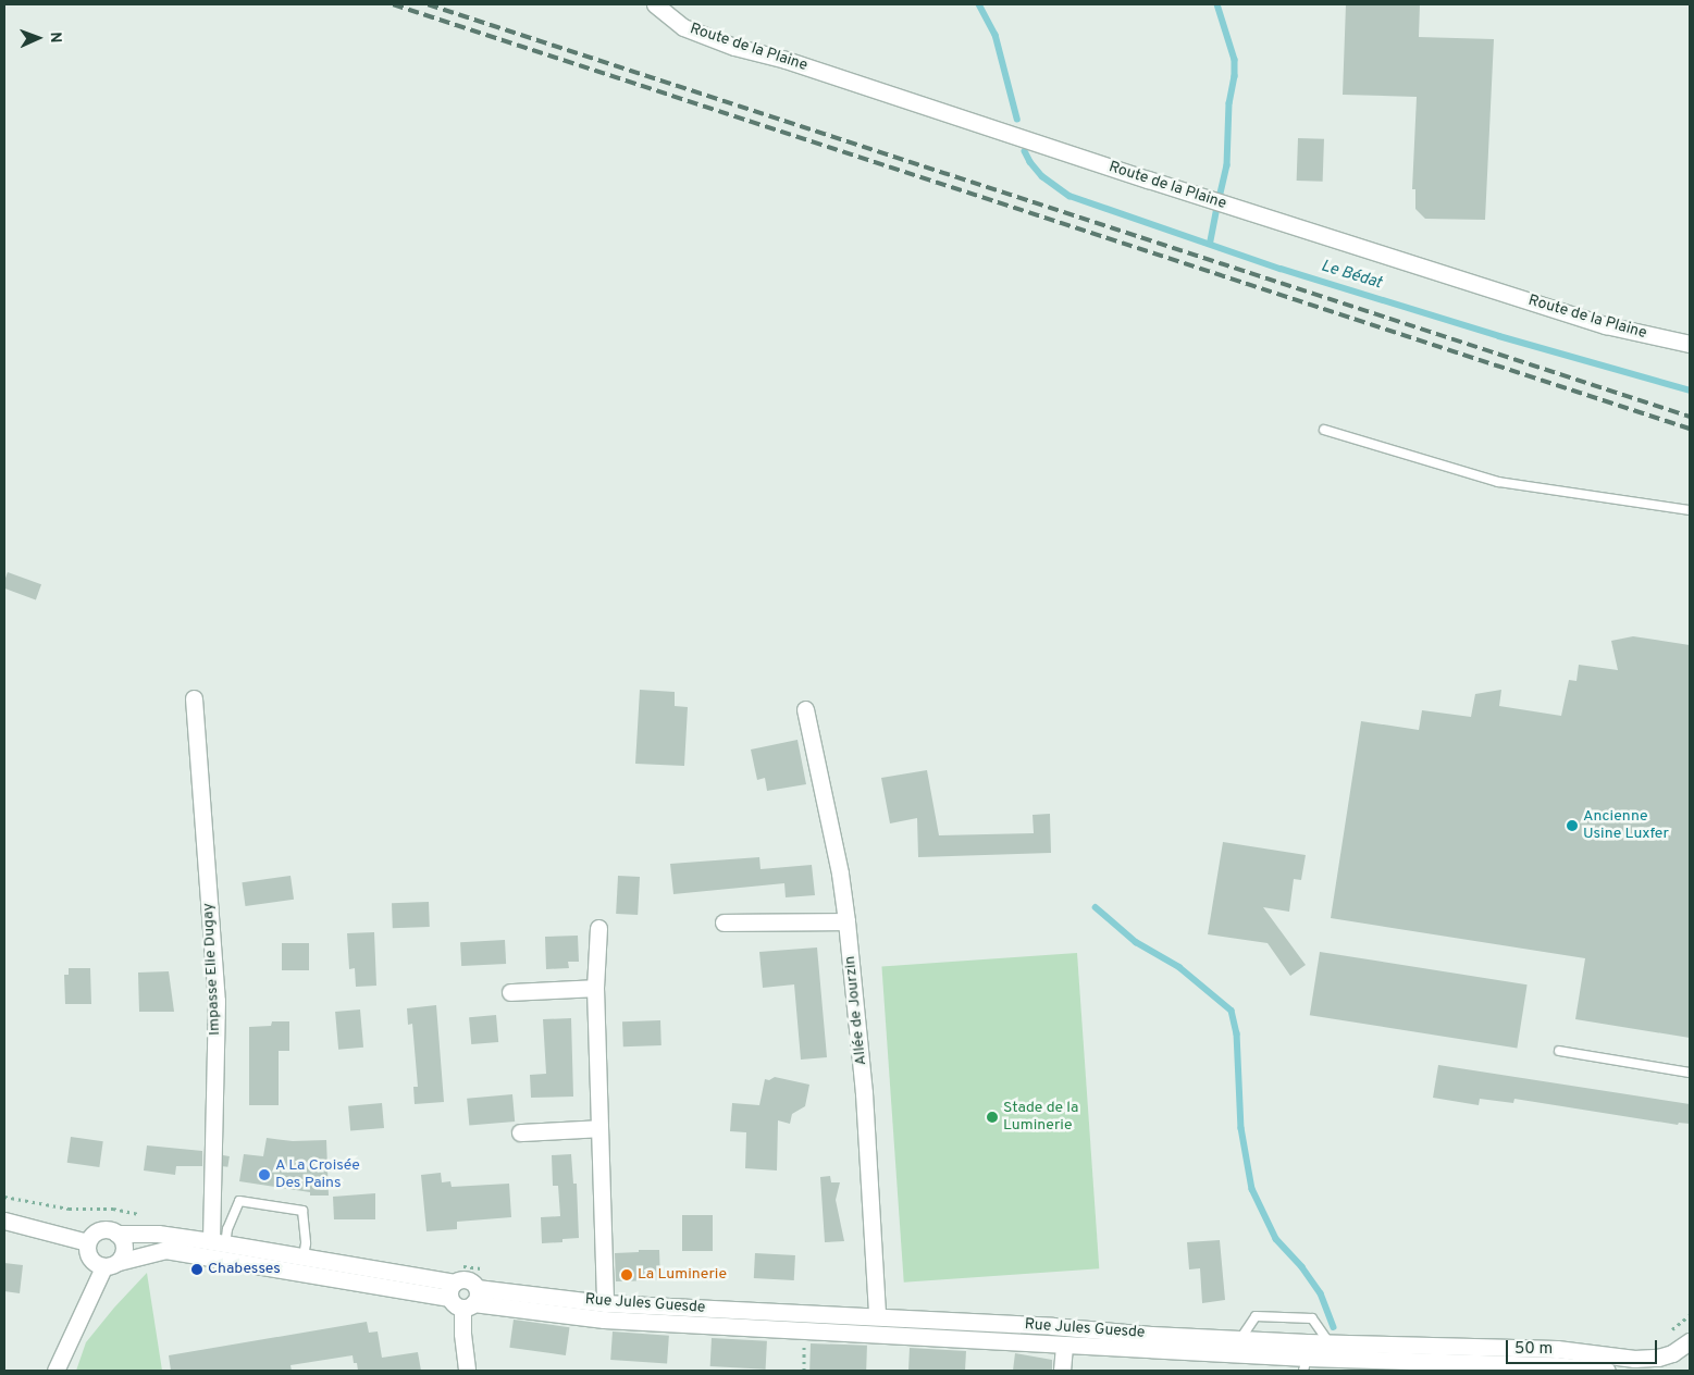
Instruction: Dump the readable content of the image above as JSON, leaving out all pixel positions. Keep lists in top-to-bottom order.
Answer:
{
  "streets": {
    "main road": [
      "Route de la Plaine",
      "Impasse Elie Dugay",
      "Allée de Jourzin",
      "Rue Jules Guesde"
    ]
  },
  "crossings": [
    ["Allée de Jourzin", "Rue Jules Guesde"]
  ],
  "water": ["Le Bédat"],
  "places": [
    "Ancienne Usine Luxfer",
    "Stade de la Luminerie",
    "A La Croisée Des Pains",
    "Chabesses",
    "La Luminerie"
  ],
  "scale_bar": "50 m",
  "north": "right"
}
